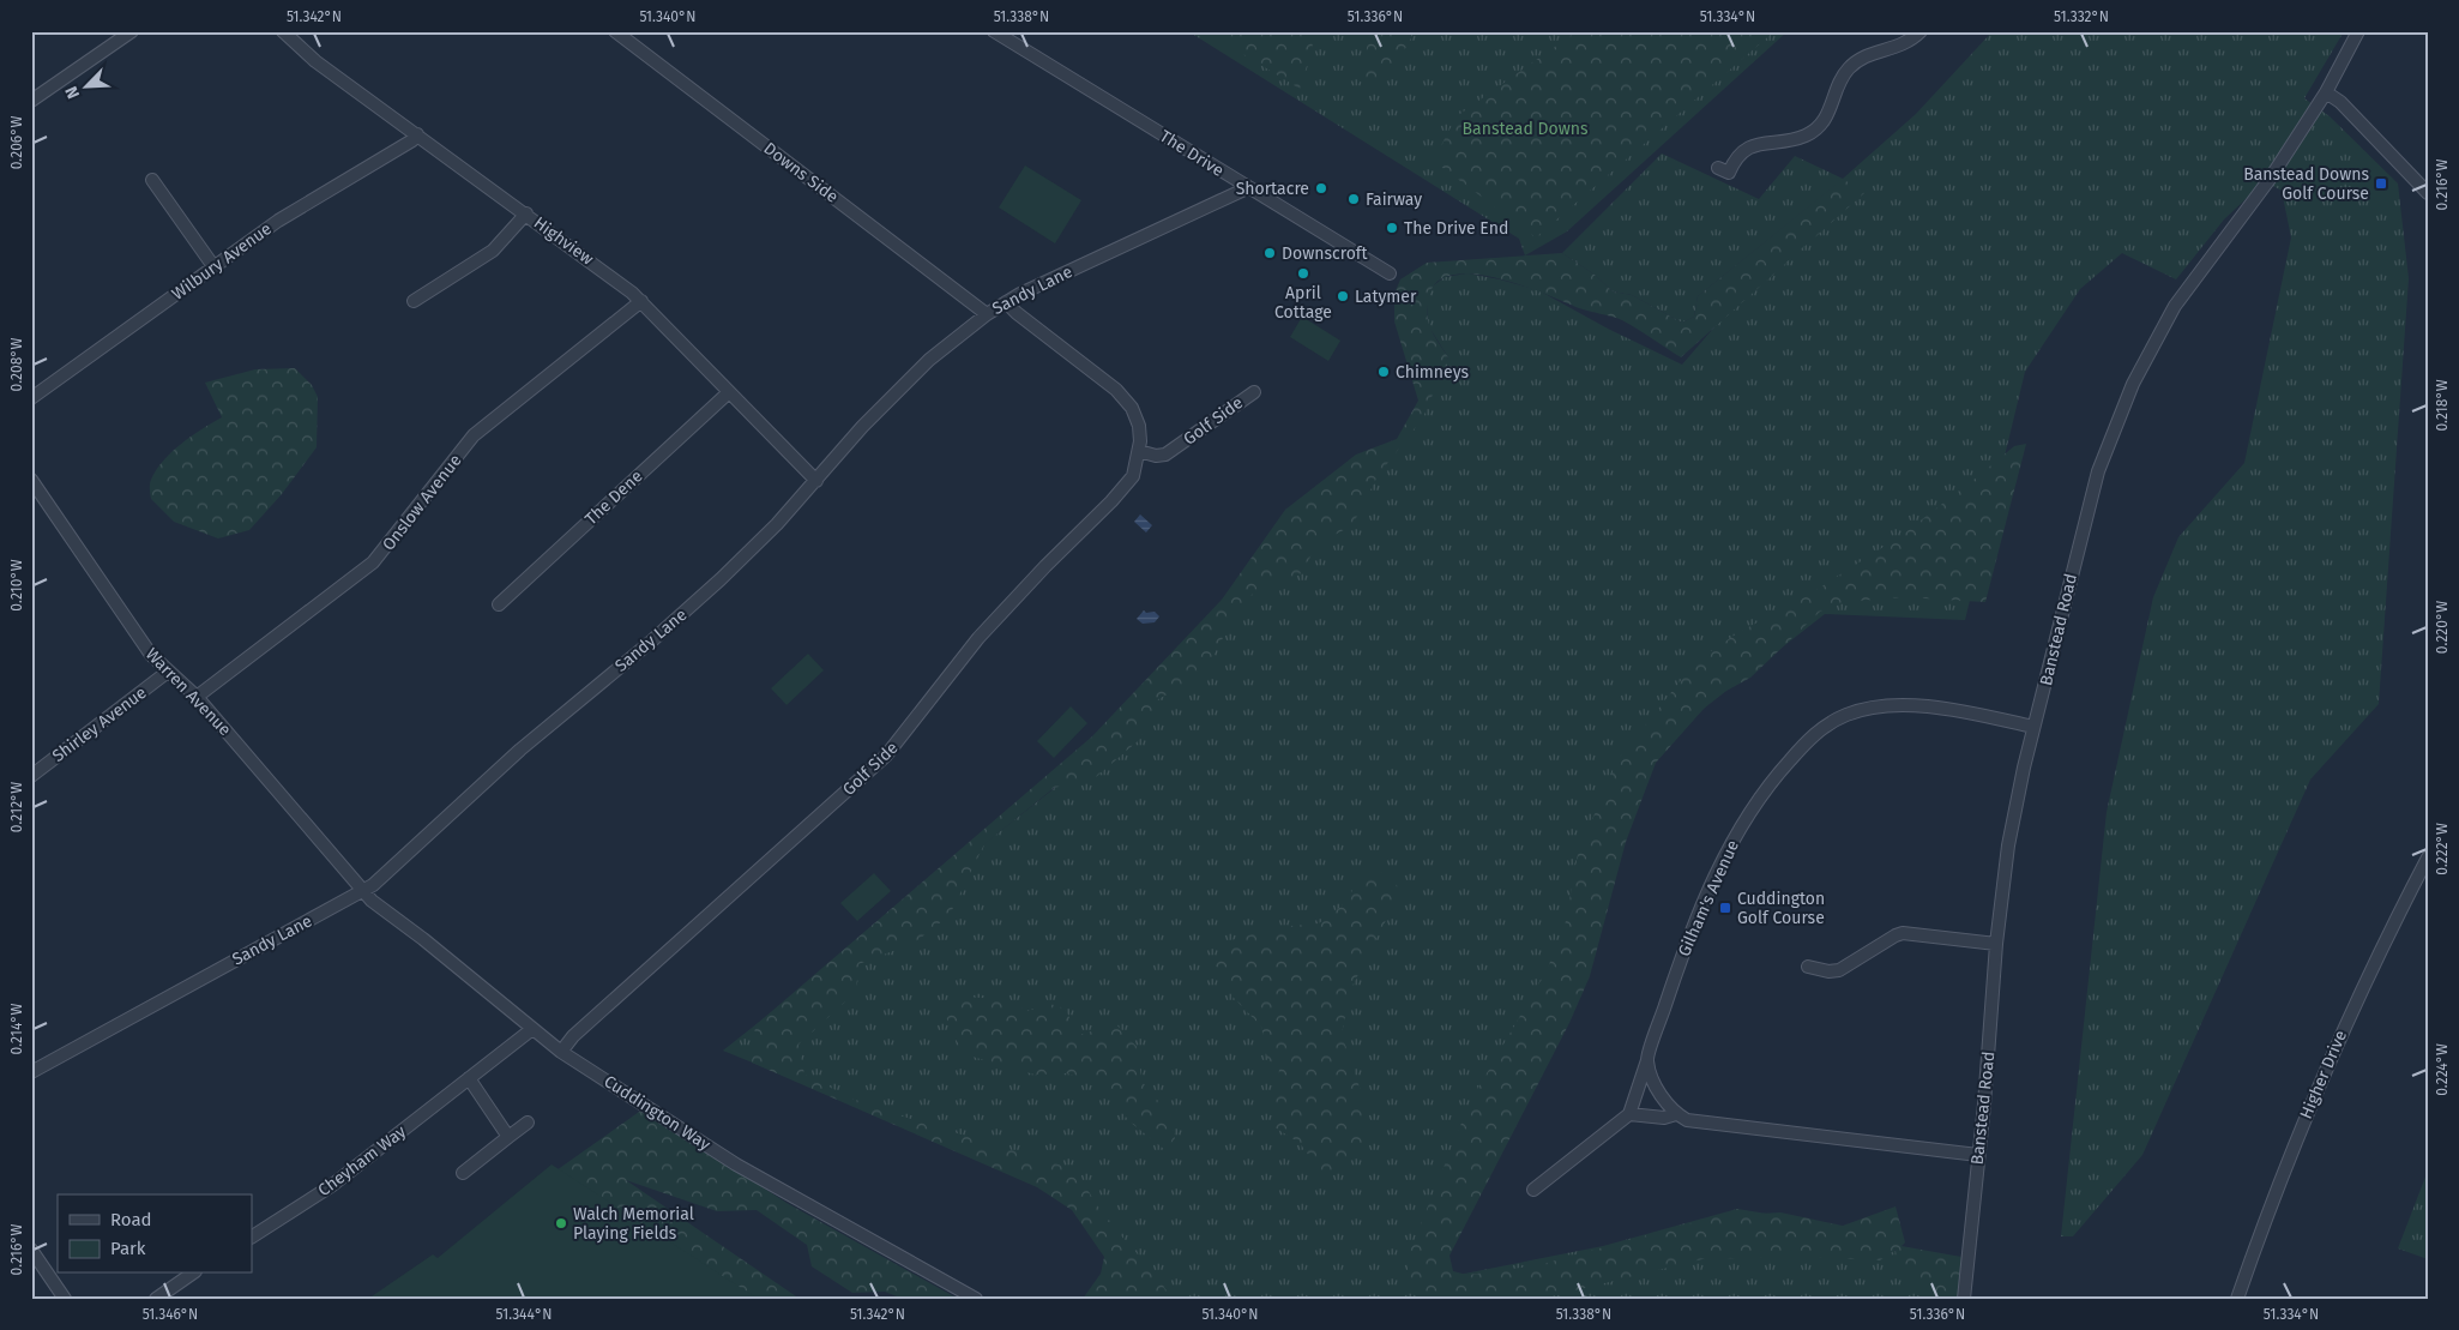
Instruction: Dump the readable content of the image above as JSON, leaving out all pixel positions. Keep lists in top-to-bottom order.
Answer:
{
  "streets": {
    "street": [
      "The Drive",
      "Downs Side",
      "Highview",
      "Wilbury Avenue",
      "Sandy Lane",
      "Golf Side",
      "The Dene",
      "Onslow Avenue",
      "Banstead Road",
      "Warren Avenue",
      "Shirley Avenue",
      "Gilham's Avenue",
      "Higher Drive",
      "Cuddington Way",
      "Cheyham Way"
    ]
  },
  "crossings": [
    ["The Drive", "Sandy Lane"],
    ["Downs Side", "Sandy Lane"],
    ["Highview", "Wilbury Avenue"],
    ["Highview", "Sandy Lane"],
    ["Highview", "The Dene"],
    ["Highview", "Onslow Avenue"],
    ["Sandy Lane", "Golf Side"],
    ["Sandy Lane", "Warren Avenue"],
    ["Sandy Lane", "Cuddington Way"],
    ["Golf Side", "Cuddington Way"],
    ["Onslow Avenue", "Warren Avenue"],
    ["Banstead Road", "Gilham's Avenue"],
    ["Warren Avenue", "Shirley Avenue"],
    ["Warren Avenue", "Cuddington Way"],
    ["Cuddington Way", "Cheyham Way"]
  ],
  "parks": ["Banstead Downs"],
  "places": {
    "transit": ["Banstead Downs Golf Course", "Cuddington Golf Course"],
    "other": [
      "Shortacre",
      "Fairway",
      "The Drive End",
      "Downscroft",
      "April Cottage",
      "Latymer",
      "Chimneys",
      "Walch Memorial Playing Fields"
    ]
  },
  "legend": ["Road", "Park"],
  "north": "bottom left",
  "coordinates": [
    "51.342°N",
    "51.340°N",
    "51.338°N",
    "51.336°N",
    "51.334°N",
    "51.332°N",
    "0.206°W",
    "0.216°W",
    "0.208°W",
    "0.218°W",
    "0.210°W",
    "0.220°W",
    "0.212°W",
    "0.222°W",
    "0.214°W",
    "0.224°W",
    "51.346°N",
    "51.344°N"
  ]
}
